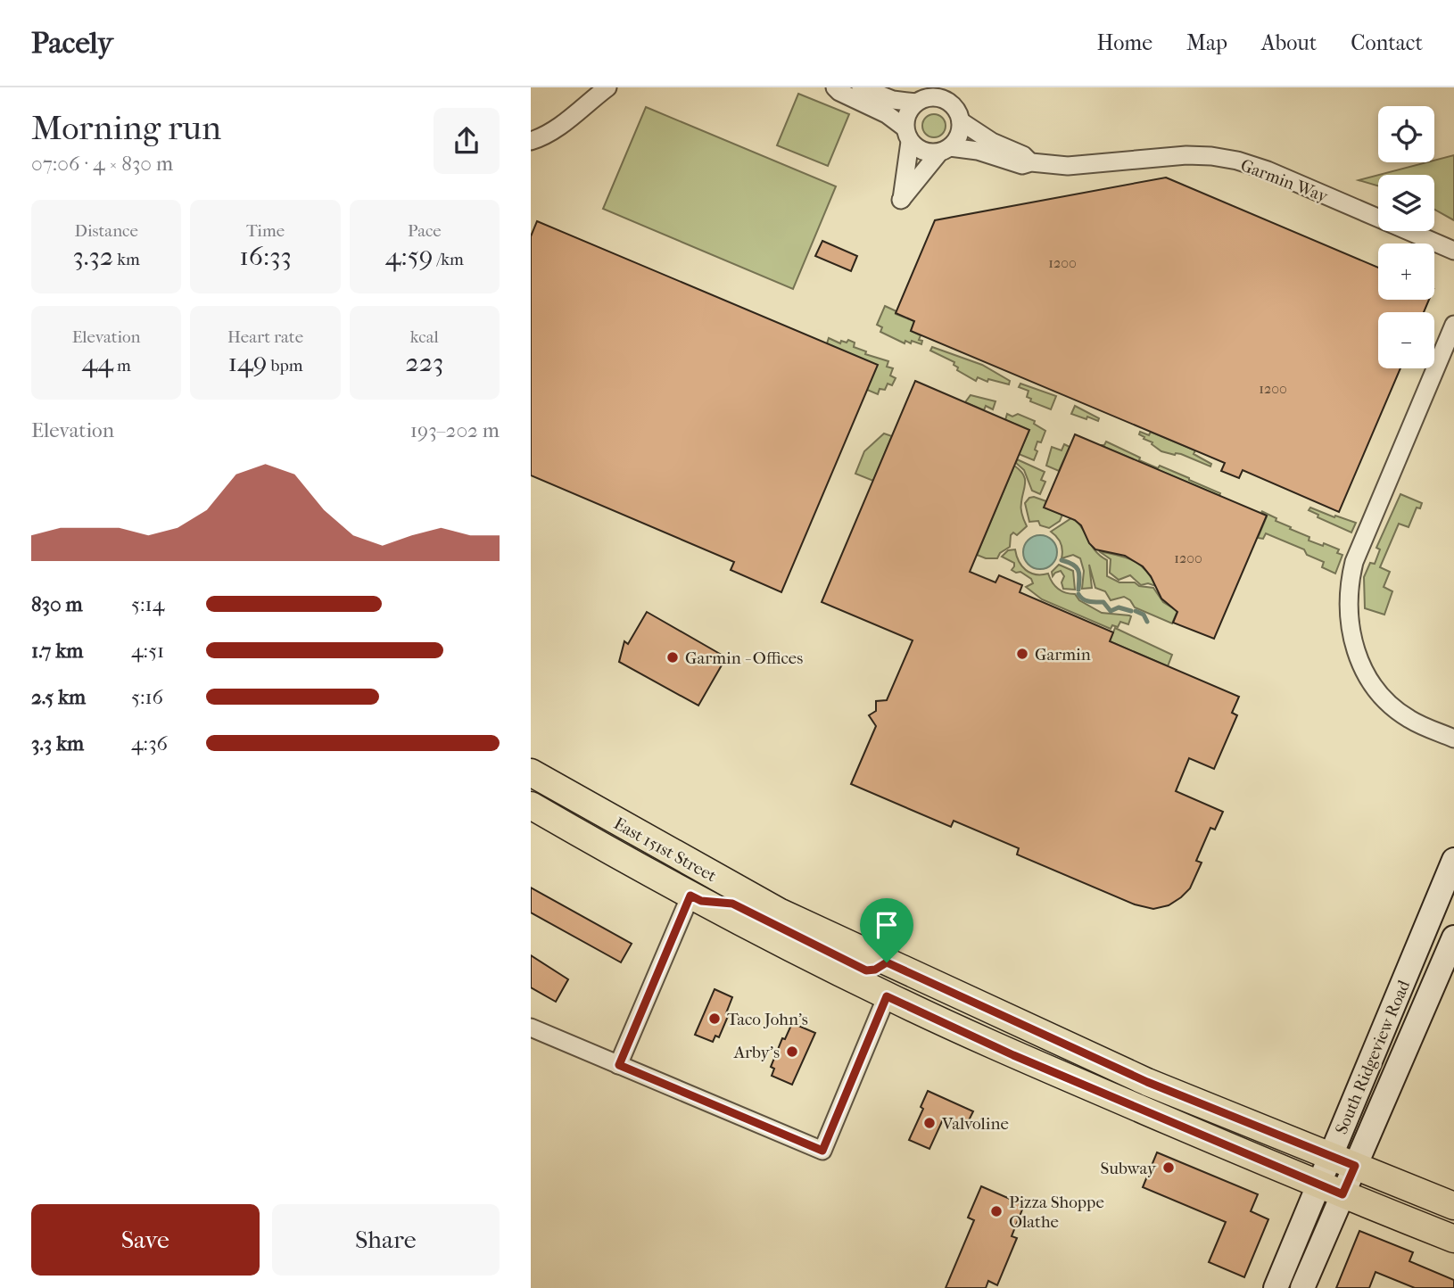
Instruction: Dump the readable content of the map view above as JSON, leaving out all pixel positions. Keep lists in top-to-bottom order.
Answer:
{
  "streets": {
    "main road": ["East 151st Street", "South Ridgeview Road"],
    "street": ["Garmin Way"]
  },
  "crossings": [
    ["East 151st Street", "South Ridgeview Road"]
  ],
  "places": [
    "Garmin",
    "Garmin - Offices",
    "Taco John's",
    "Arby's",
    "Valvoline",
    "Subway",
    "Pizza Shoppe Olathe"
  ],
  "house_numbers": ["1200", "1200", "1200"],
  "page": {
    "header": "Pacely",
    "nav": [
      "Home",
      "Map",
      "About",
      "Contact"
    ],
    "heading": ["Morning run", "07:06 · 4 × 830 m"],
    "map_buttons": ["+", "−"],
    "stats": [
      ["Distance", "3.32 km"],
      ["Time", "16:33"],
      ["Pace", "4:59 /km"],
      ["Elevation", "44 m"],
      ["Heart rate", "149 bpm"],
      ["kcal", "223"]
    ],
    "chart": ["Elevation", "193–202 m"],
    "list": [
      {
        "name": "830 m",
        "note": "5:14"
      },
      {
        "name": "1.7 km",
        "note": "4:51"
      },
      {
        "name": "2.5 km",
        "note": "5:16"
      },
      {
        "name": "3.3 km",
        "note": "4:36"
      }
    ],
    "buttons": ["Save", "Share"]
  }
}
